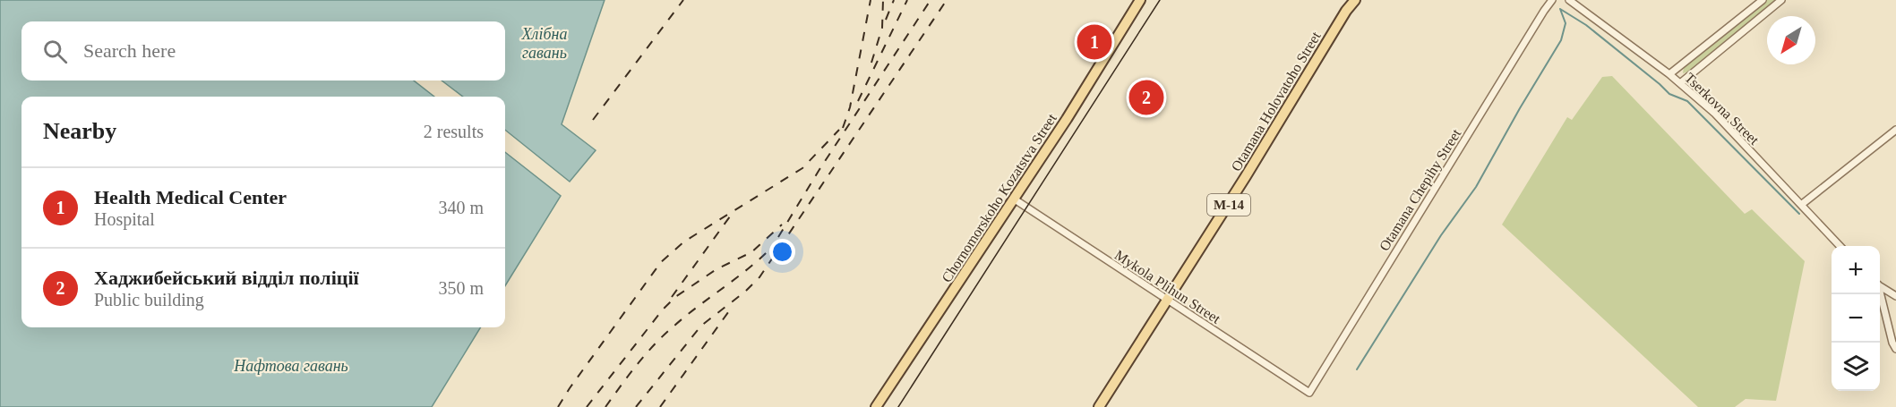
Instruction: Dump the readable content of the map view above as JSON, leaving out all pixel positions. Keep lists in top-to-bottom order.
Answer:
{
  "streets": {
    "main road": ["Otamana Holovatoho Street", "Chornomorskoho Kozatstva Street", "М-14"],
    "street": ["Tserkovna Street", "Otamana Chepihy Street", "Mykola Plihun Street"]
  },
  "crossings": [
    ["Otamana Holovatoho Street", "Mykola Plihun Street"],
    ["Otamana Chepihy Street", "Mykola Plihun Street"],
    ["Chornomorskoho Kozatstva Street", "Mykola Plihun Street"]
  ],
  "water": ["Хлібна гавань", "Нафтова гавань"],
  "north": "bottom left",
  "page": {
    "search": "Search here",
    "pins": ["1", "2"],
    "heading": ["Nearby", "2 results"],
    "list": [
      {
        "mark": "1",
        "name": "Health Medical Center",
        "note": "Hospital",
        "value": "340 m"
      },
      {
        "mark": "2",
        "name": "Хаджибейський відділ поліції",
        "note": "Public building",
        "value": "350 m"
      }
    ],
    "map_buttons": ["+", "−"]
  }
}
